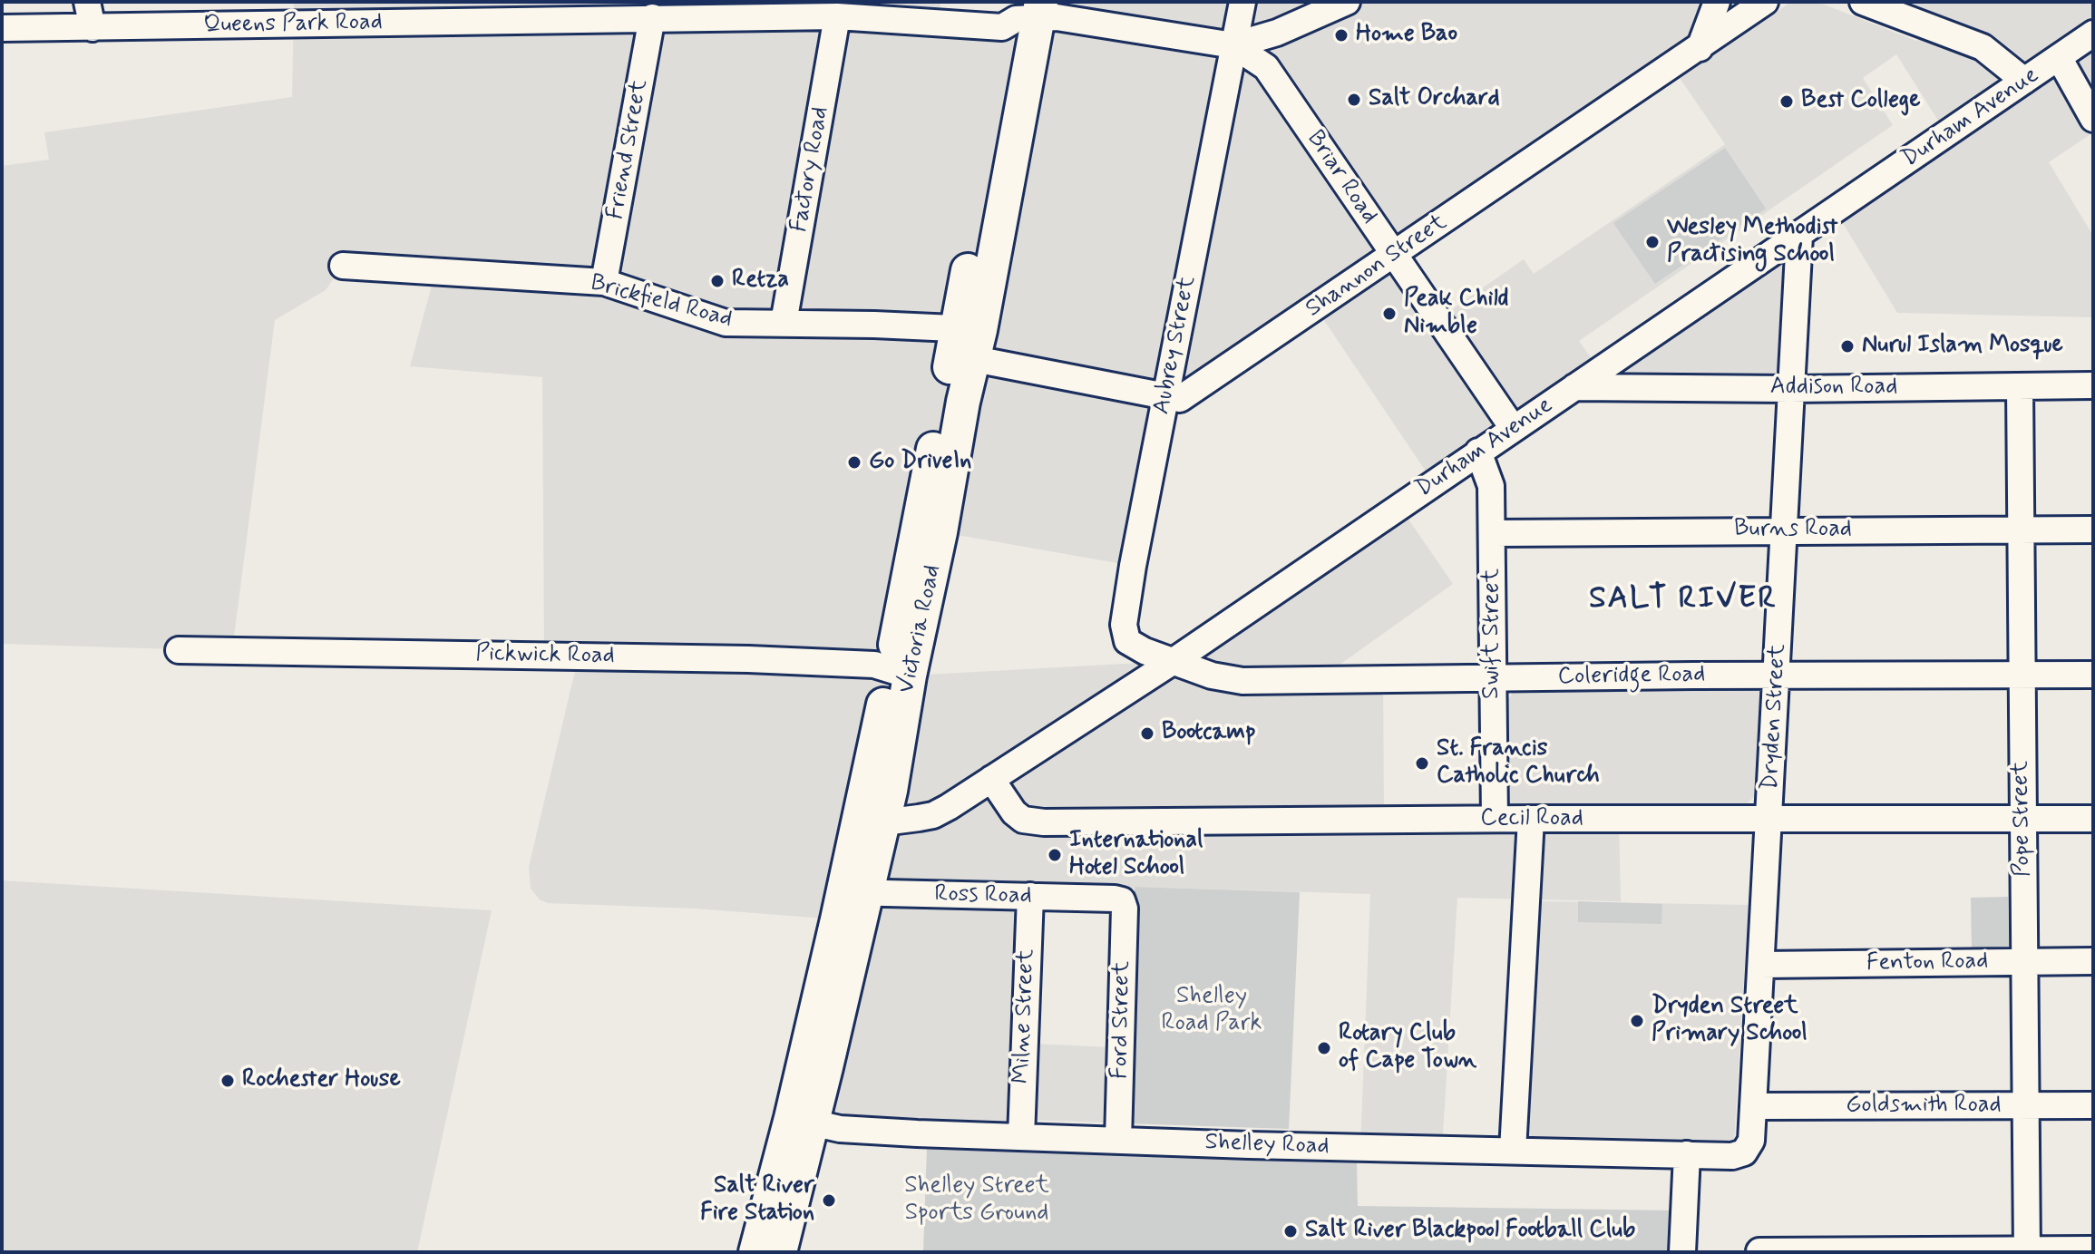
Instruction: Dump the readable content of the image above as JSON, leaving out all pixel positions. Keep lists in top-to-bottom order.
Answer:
{
  "streets": {
    "main road": ["Victoria Road"],
    "street": [
      "Queens Park Road",
      "Durham Avenue",
      "Friend Street",
      "Factory Road",
      "Briar Road",
      "Shannon Street",
      "Brickfield Road",
      "Aubrey Street",
      "Addison Road",
      "Burns Road",
      "Swift Street",
      "Pickwick Road",
      "Coleridge Road",
      "Dryden Street",
      "Pope Street",
      "Cecil Road",
      "Ross Road",
      "Fenton Road",
      "Milne Street",
      "Ford Street",
      "Goldsmith Road",
      "Shelley Road"
    ]
  },
  "crossings": [
    ["Queens Park Road", "Friend Street"],
    ["Queens Park Road", "Factory Road"],
    ["Queens Park Road", "Briar Road"],
    ["Queens Park Road", "Aubrey Street"],
    ["Queens Park Road", "Victoria Road"],
    ["Durham Avenue", "Briar Road"],
    ["Durham Avenue", "Aubrey Street"],
    ["Durham Avenue", "Addison Road"],
    ["Durham Avenue", "Victoria Road"],
    ["Durham Avenue", "Swift Street"],
    ["Durham Avenue", "Coleridge Road"],
    ["Durham Avenue", "Dryden Street"],
    ["Durham Avenue", "Cecil Road"],
    ["Friend Street", "Brickfield Road"],
    ["Factory Road", "Brickfield Road"],
    ["Briar Road", "Shannon Street"],
    ["Briar Road", "Aubrey Street"],
    ["Shannon Street", "Aubrey Street"],
    ["Brickfield Road", "Victoria Road"],
    ["Aubrey Street", "Coleridge Road"],
    ["Addison Road", "Dryden Street"],
    ["Addison Road", "Pope Street"],
    ["Burns Road", "Swift Street"],
    ["Burns Road", "Dryden Street"],
    ["Burns Road", "Pope Street"],
    ["Victoria Road", "Pickwick Road"],
    ["Victoria Road", "Ross Road"],
    ["Victoria Road", "Shelley Road"],
    ["Swift Street", "Coleridge Road"],
    ["Swift Street", "Cecil Road"],
    ["Coleridge Road", "Dryden Street"],
    ["Coleridge Road", "Pope Street"],
    ["Dryden Street", "Cecil Road"],
    ["Dryden Street", "Fenton Road"],
    ["Dryden Street", "Goldsmith Road"],
    ["Dryden Street", "Shelley Road"],
    ["Pope Street", "Cecil Road"],
    ["Pope Street", "Fenton Road"],
    ["Pope Street", "Goldsmith Road"],
    ["Ross Road", "Milne Street"],
    ["Ross Road", "Ford Street"],
    ["Milne Street", "Shelley Road"],
    ["Ford Street", "Shelley Road"]
  ],
  "districts": ["SALT RIVER"],
  "parks": ["Shelley Road Park", "Shelley Street Sports Ground"],
  "places": [
    "Home Bao",
    "Salt Orchard",
    "Best College",
    "Wesley Methodist Practising School",
    "Retza",
    "Peak Child Nimble",
    "Nurul Islam Mosque",
    "Go DriveIn",
    "Bootcamp",
    "St. Francis Catholic Church",
    "International Hotel School",
    "Dryden Street Primary School",
    "Rotary Club of Cape Town",
    "Rochester House",
    "Salt River Fire Station",
    "Salt River Blackpool Football Club"
  ]
}
